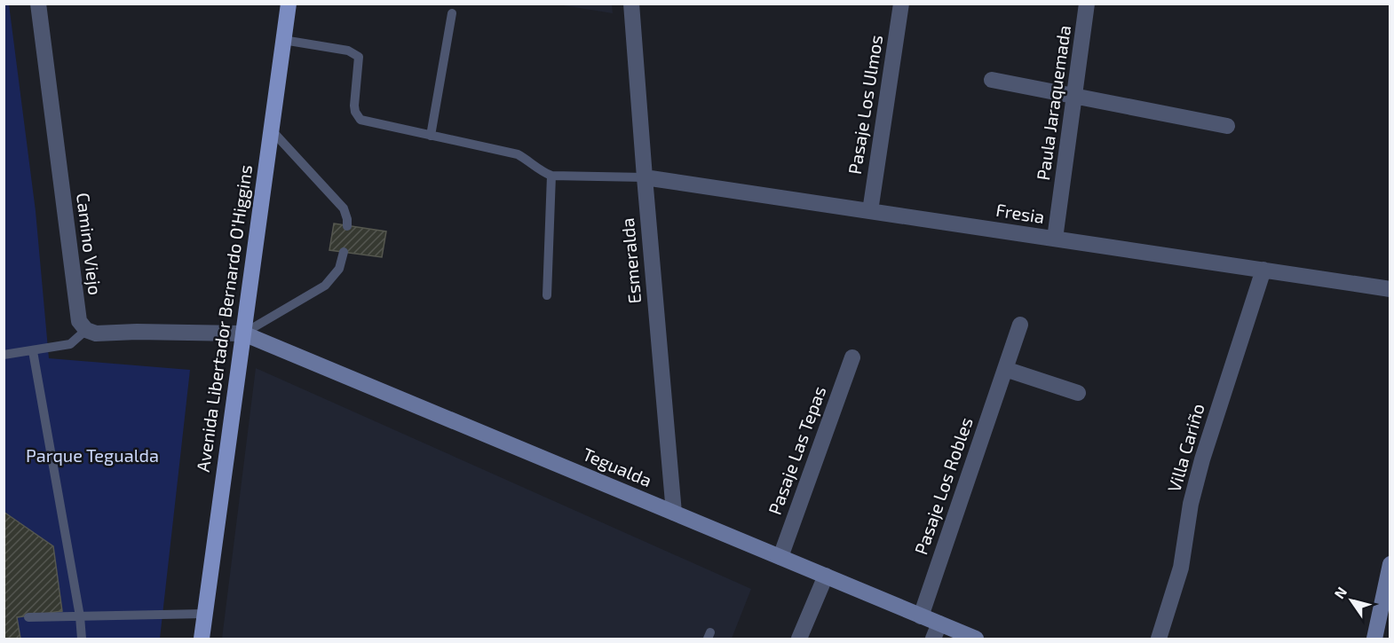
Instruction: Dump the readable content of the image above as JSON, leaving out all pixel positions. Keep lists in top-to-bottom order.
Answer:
{
  "streets": {
    "main road": ["Avenida Libertador Bernardo O'Higgins"],
    "street": [
      "Paula Jaraquemada",
      "Pasaje Los Ulmos",
      "Fresia",
      "Camino Viejo",
      "Esmeralda",
      "Villa Cariño",
      "Pasaje Las Tepas",
      "Tegualda",
      "Pasaje Los Robles"
    ]
  },
  "crossings": [
    ["Paula Jaraquemada", "Fresia"],
    ["Pasaje Los Ulmos", "Fresia"],
    ["Fresia", "Esmeralda"],
    ["Fresia", "Villa Cariño"],
    ["Esmeralda", "Tegualda"],
    ["Avenida Libertador Bernardo O'Higgins", "Tegualda"],
    ["Pasaje Las Tepas", "Tegualda"],
    ["Tegualda", "Pasaje Los Robles"]
  ],
  "parks": ["Parque Tegualda"],
  "north": "top left"
}
